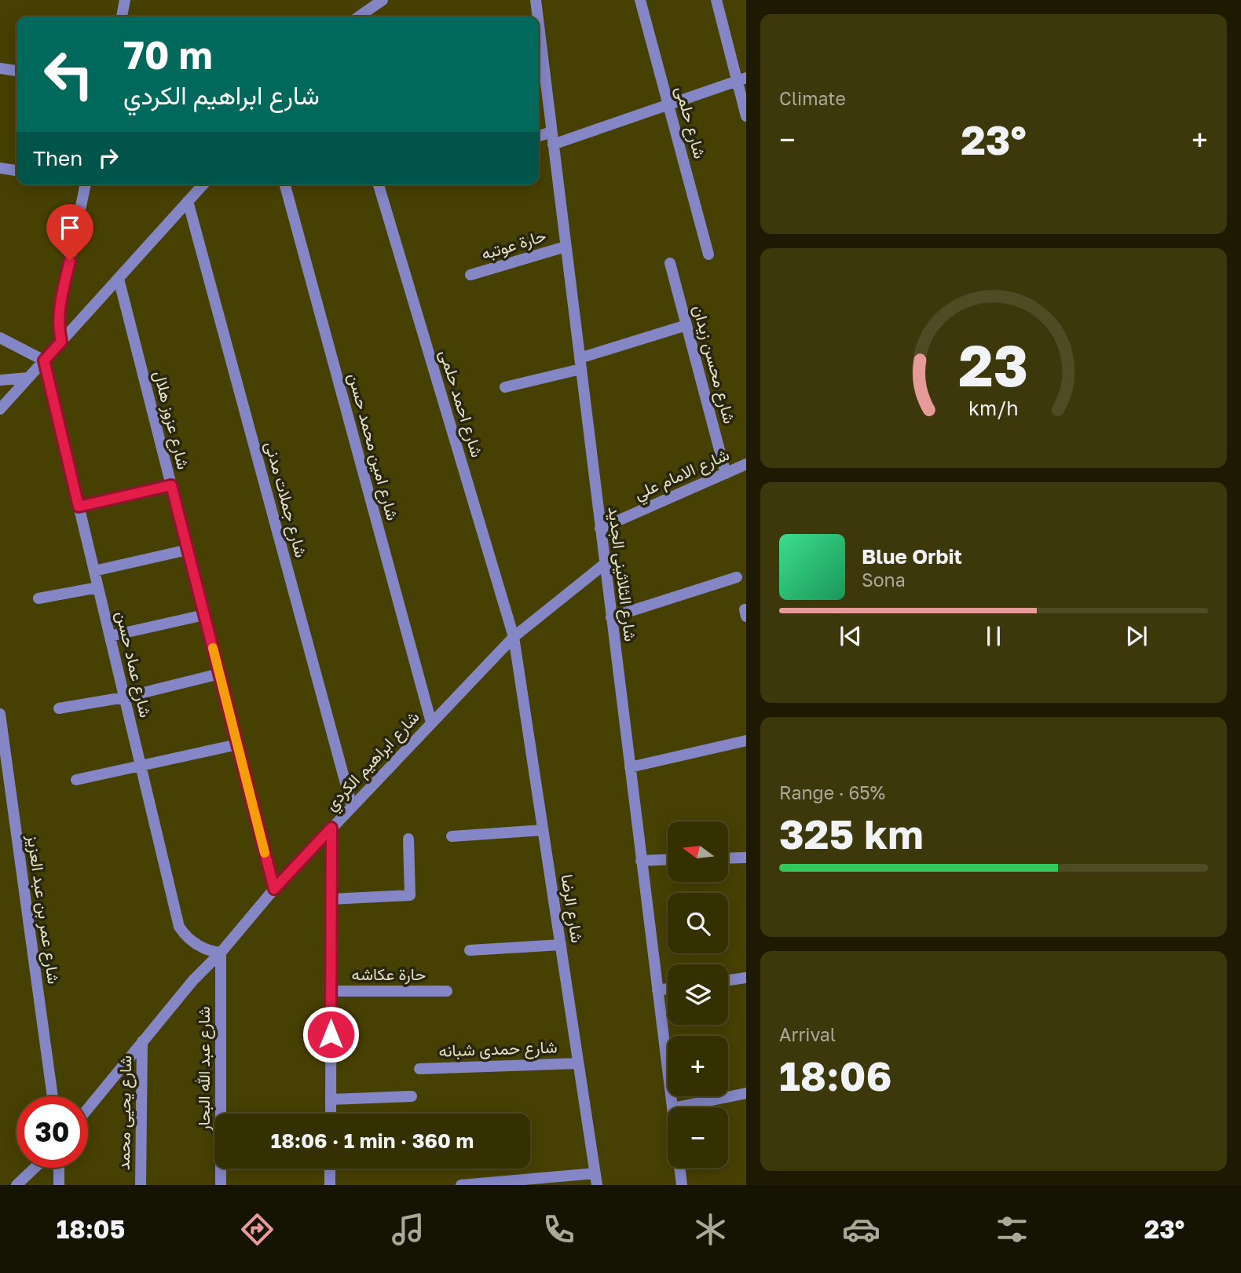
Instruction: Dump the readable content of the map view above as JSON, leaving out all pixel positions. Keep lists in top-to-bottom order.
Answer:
{
  "streets": {
    "street": [
      "شارع حلمى",
      "حارة عوتبه",
      "شارع محسن زيدان",
      "شارع احمد حلمى",
      "شارع عزوز هلال",
      "شارع امين محمد حسن",
      "شارع الامام علي",
      "شارع جملات مدنى",
      "شارع الثلاثينى الجديد",
      "شارع عماد حسن",
      "شارع ابراهيم الكردي",
      "شارع الرضا",
      "شارع عمر بن عبد العزيز",
      "حارة عكاشه",
      "شارع حمدى شبانه",
      "شارع عبد الله البحار",
      "شارع يحيى محمد"
    ]
  },
  "crossings": [
    ["حارة عوتبه", "شارع الثلاثينى الجديد"],
    ["شارع محسن زيدان", "شارع الامام علي"],
    ["شارع احمد حلمى", "شارع ابراهيم الكردي"],
    ["شارع احمد حلمى", "شارع الرضا"],
    ["شارع عزوز هلال", "شارع ابراهيم الكردي"],
    ["شارع امين محمد حسن", "شارع ابراهيم الكردي"],
    ["شارع الامام علي", "شارع الثلاثينى الجديد"],
    ["شارع جملات مدنى", "شارع ابراهيم الكردي"],
    ["شارع الثلاثينى الجديد", "شارع ابراهيم الكردي"],
    ["شارع عماد حسن", "شارع ابراهيم الكردي"],
    ["شارع عماد حسن", "شارع عبد الله البحار"],
    ["شارع ابراهيم الكردي", "شارع الرضا"],
    ["شارع ابراهيم الكردي", "شارع عبد الله البحار"],
    ["شارع ابراهيم الكردي", "شارع يحيى محمد"],
    ["شارع الرضا", "شارع حمدى شبانه"]
  ],
  "north": "left",
  "page": {
    "tile": [
      "Climate",
      ["Range · 65%", "325 km"],
      ["Arrival", "18:06"]
    ],
    "turn": ["70 m", "شارع ابراهيم الكردي"],
    "heat": ["−", "23°", "+"],
    "then": "Then",
    "song": ["Blue Orbit", "Sona"],
    "map_buttons": ["+", "−"],
    "limit": "30",
    "trip": "18:06 · 1 min · 360 m",
    "tabs": ["18:05", "23°"],
    "gauge": ["23", "km/h"]
  }
}
